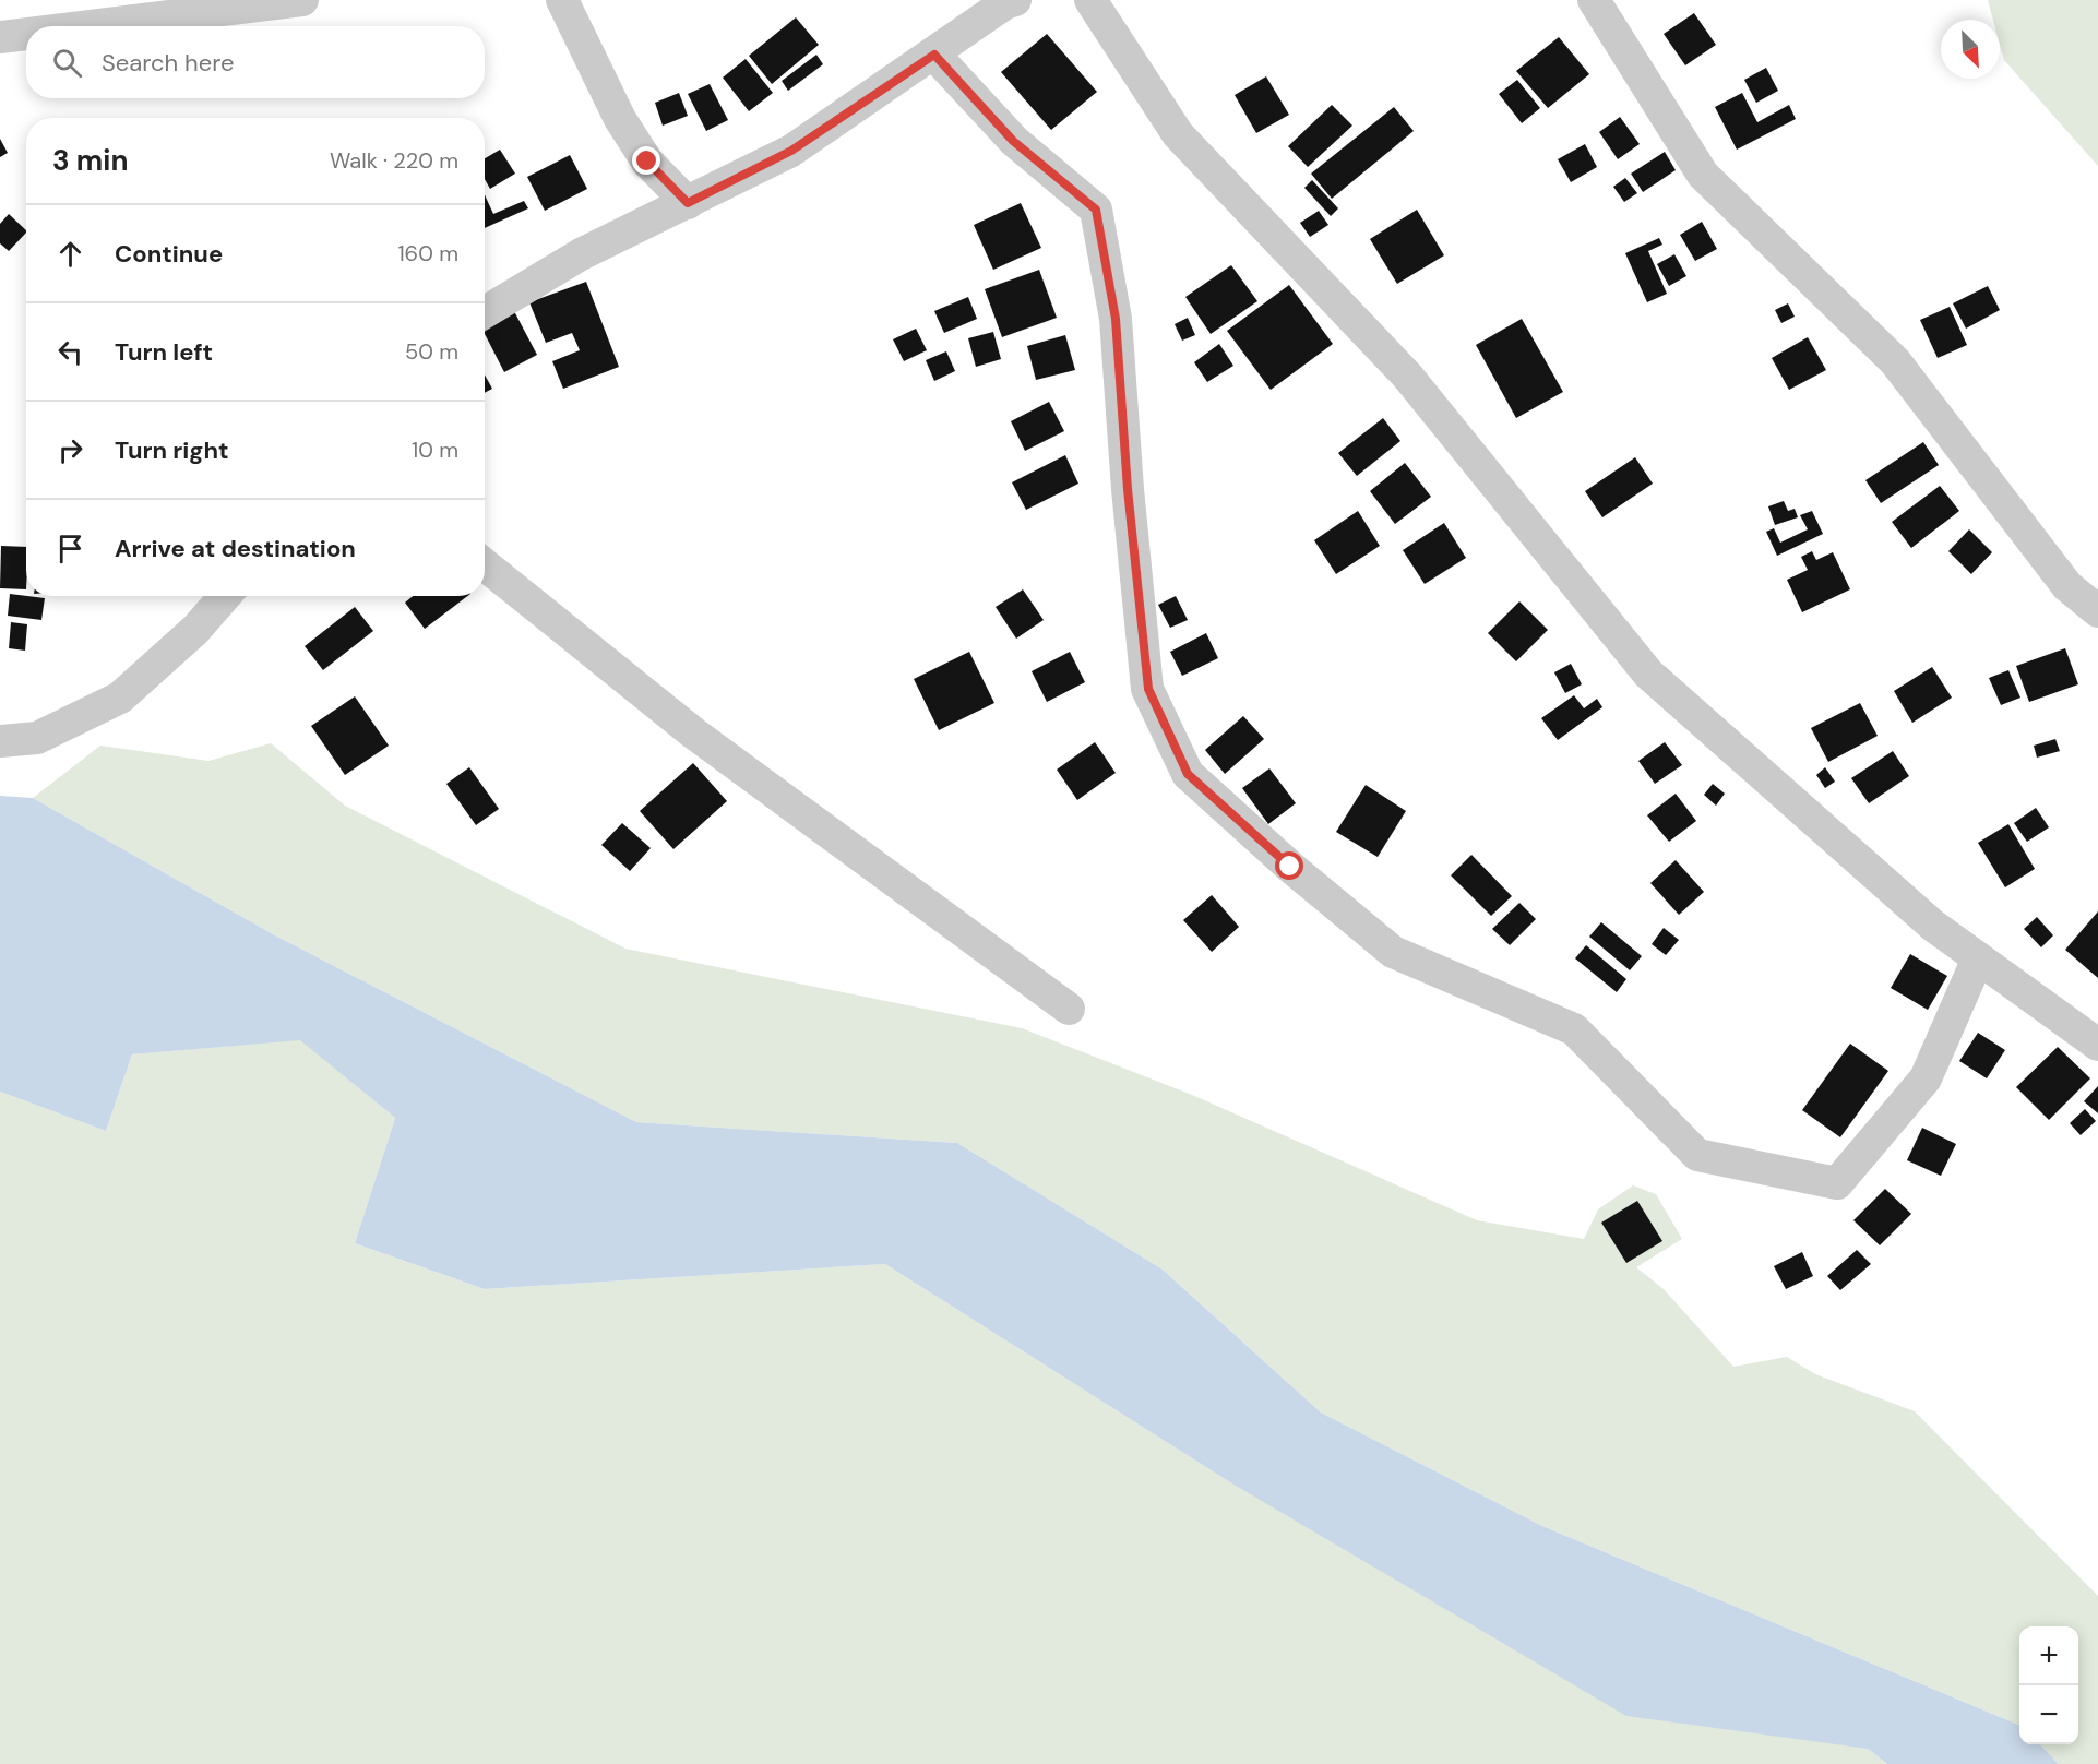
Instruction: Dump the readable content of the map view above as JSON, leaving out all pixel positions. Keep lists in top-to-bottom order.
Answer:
{
  "north": "bottom right",
  "page": {
    "search": "Search here",
    "heading": ["3 min", "Walk · 220 m"],
    "list": [
      ["Continue", "160 m"],
      ["Turn left", "50 m"],
      ["Turn right", "10 m"],
      "Arrive at destination"
    ],
    "map_buttons": ["+", "−"]
  }
}
